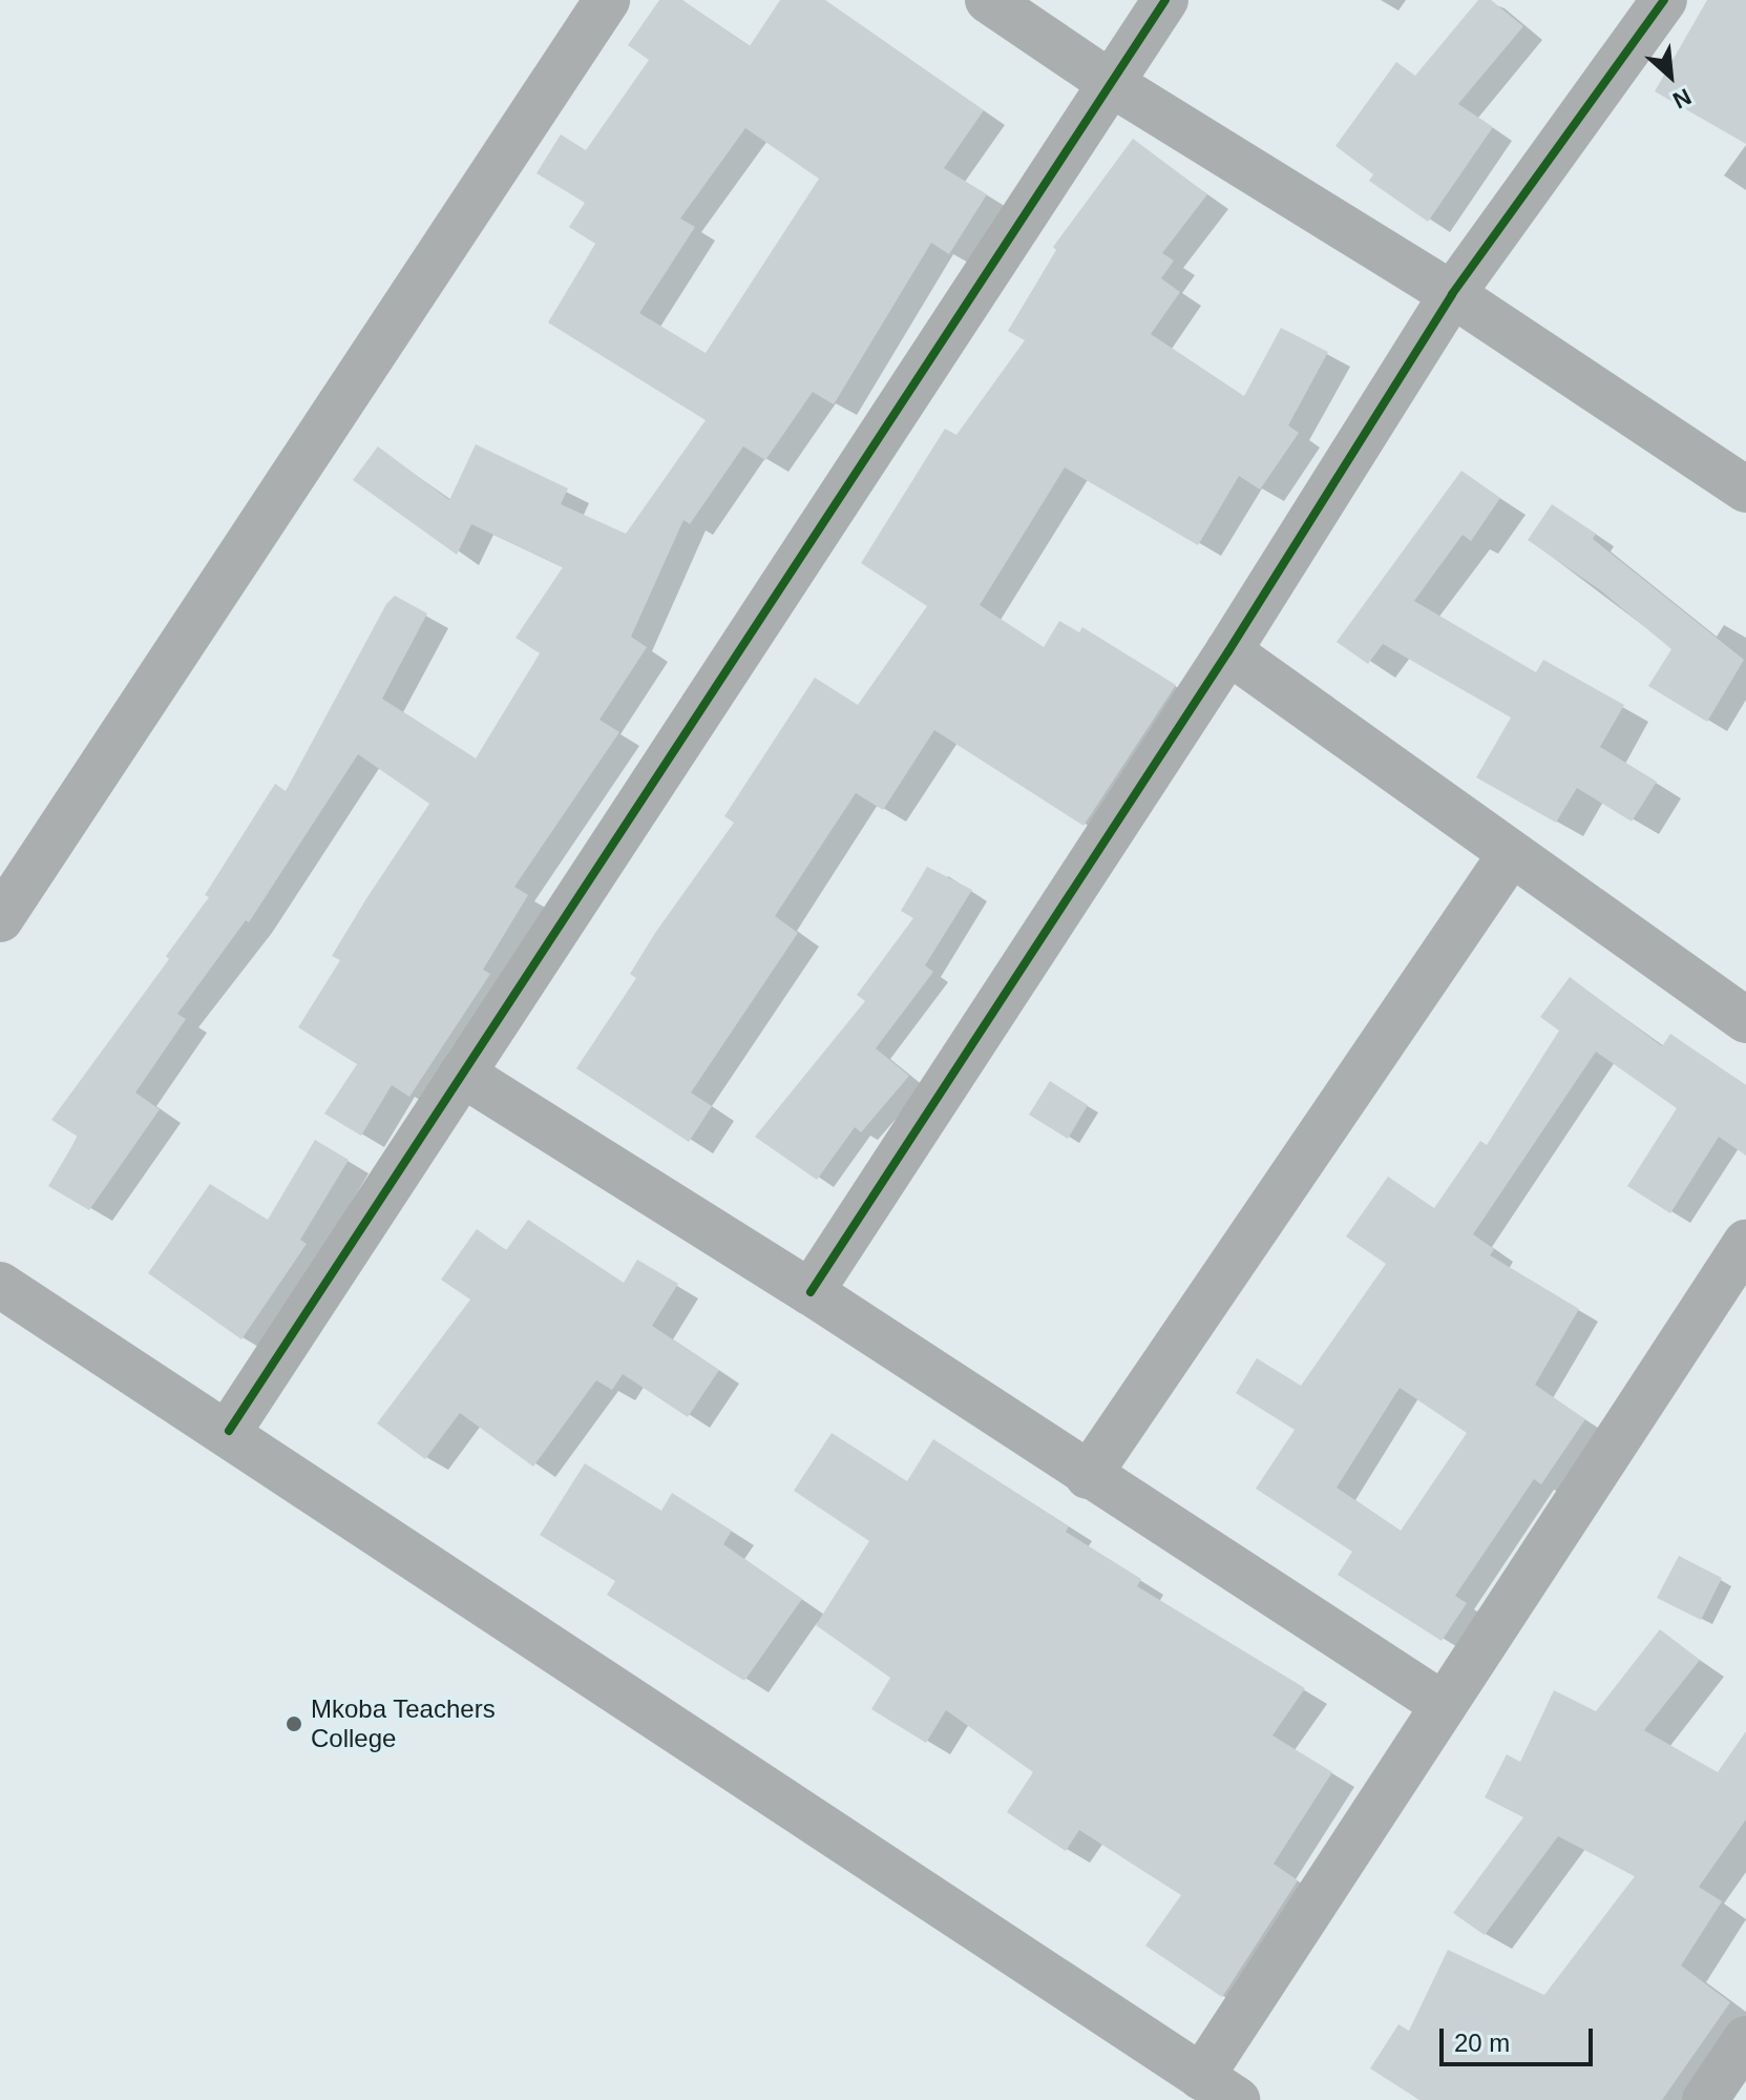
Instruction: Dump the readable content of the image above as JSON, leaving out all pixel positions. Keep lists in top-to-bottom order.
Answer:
{
  "places": ["Mkoba Teachers College"],
  "scale_bar": "20 m",
  "north": "bottom right"
}
